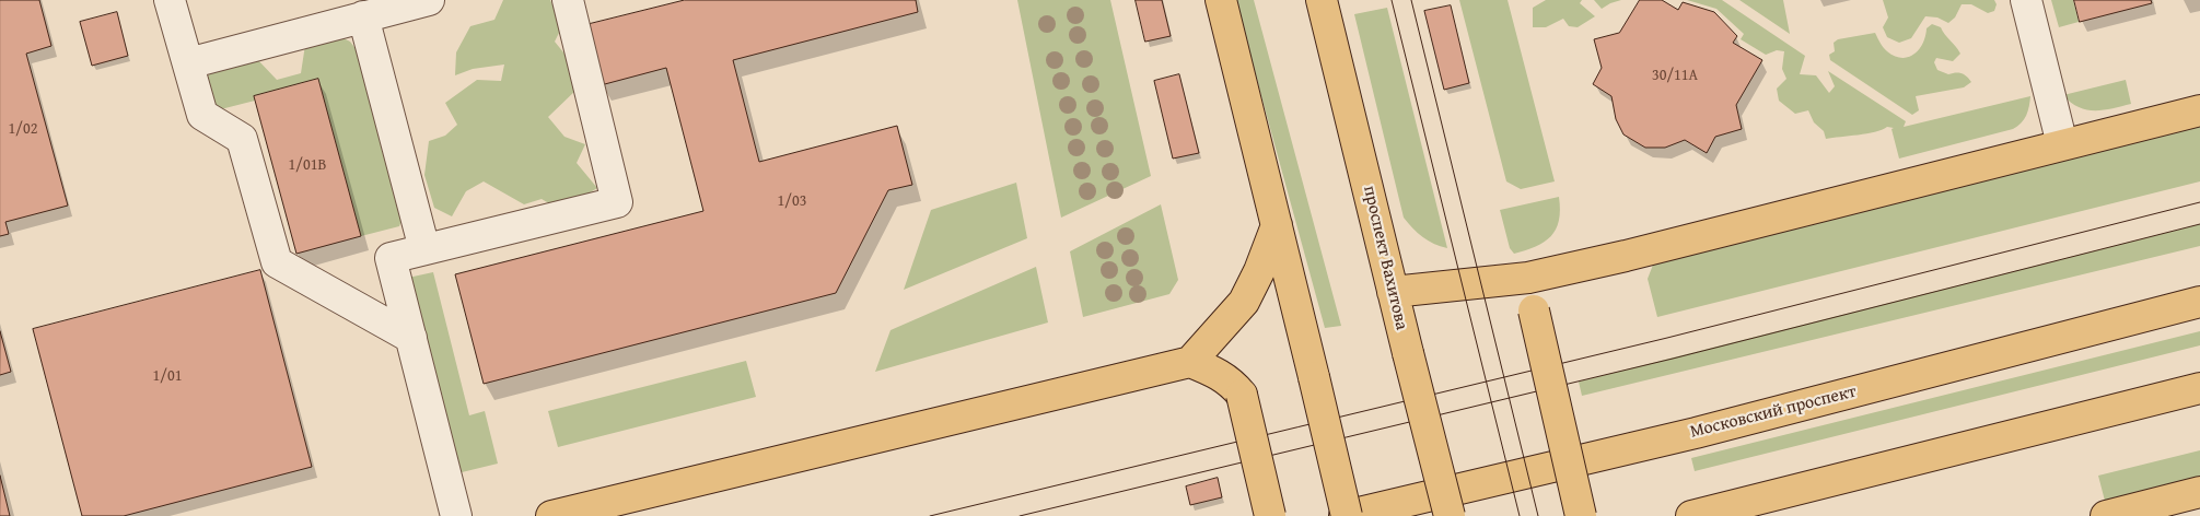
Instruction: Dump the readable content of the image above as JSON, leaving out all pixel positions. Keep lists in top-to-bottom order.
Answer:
{
  "streets": {
    "main road": ["проспект Вахитова", "Московский проспект"]
  },
  "house_numbers": [
    "30/11А",
    "1/02",
    "1/01В",
    "1/03",
    "1/01"
  ]
}
